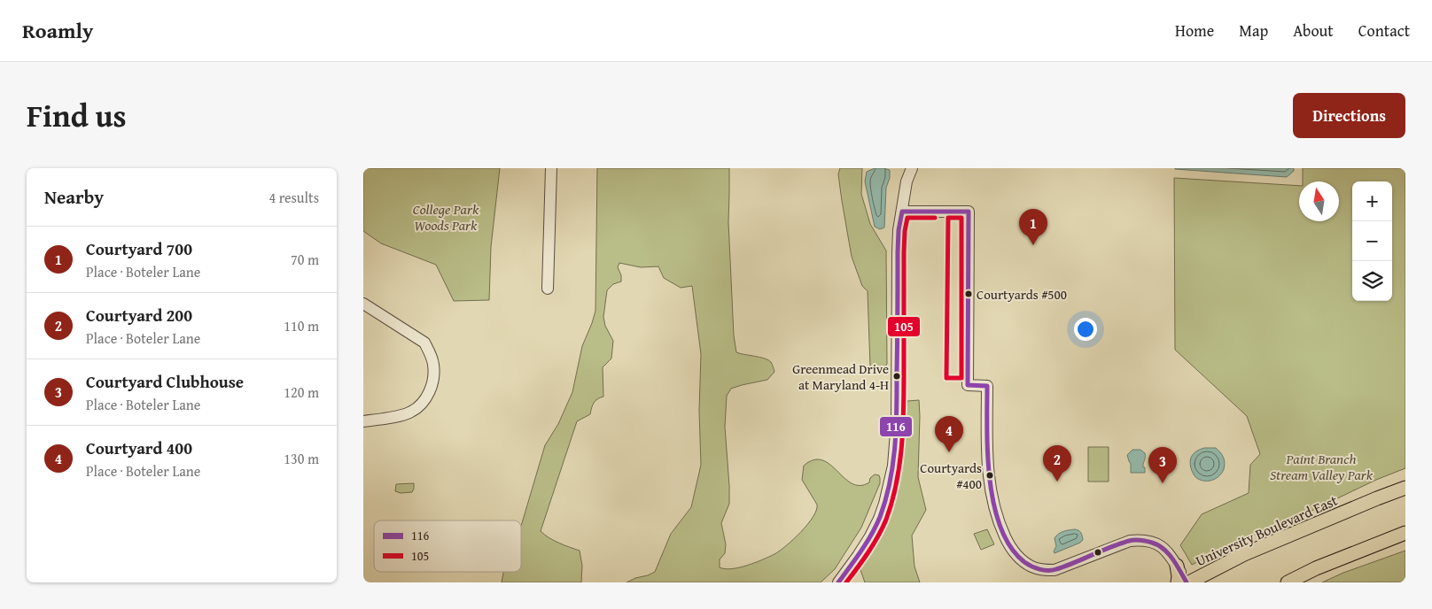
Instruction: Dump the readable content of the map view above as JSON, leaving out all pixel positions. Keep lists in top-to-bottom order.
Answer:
{
  "streets": {
    "main road": ["University Boulevard East"]
  },
  "parks": ["College Park Woods Park", "Paint Branch Stream Valley Park"],
  "places": ["Courtyards #500", "Greenmead Drive at Maryland 4-H", "Courtyards #400"],
  "lines": ["transit line 116", "transit line 105"],
  "legend": ["116", "105"],
  "north": "top",
  "page": {
    "header": "Roamly",
    "nav": [
      "Home",
      "Map",
      "About",
      "Contact"
    ],
    "title": "Find us",
    "buttons": "Directions",
    "heading": ["Nearby", "4 results"],
    "map_buttons": ["+", "−"],
    "pins": [
      "1",
      "4",
      "2",
      "3"
    ],
    "list": [
      {
        "mark": "1",
        "name": "Courtyard 700",
        "note": "Place · Boteler Lane",
        "value": "70 m"
      },
      {
        "mark": "2",
        "name": "Courtyard 200",
        "note": "Place · Boteler Lane",
        "value": "110 m"
      },
      {
        "mark": "3",
        "name": "Courtyard Clubhouse",
        "note": "Place · Boteler Lane",
        "value": "120 m"
      },
      {
        "mark": "4",
        "name": "Courtyard 400",
        "note": "Place · Boteler Lane",
        "value": "130 m"
      }
    ]
  }
}
